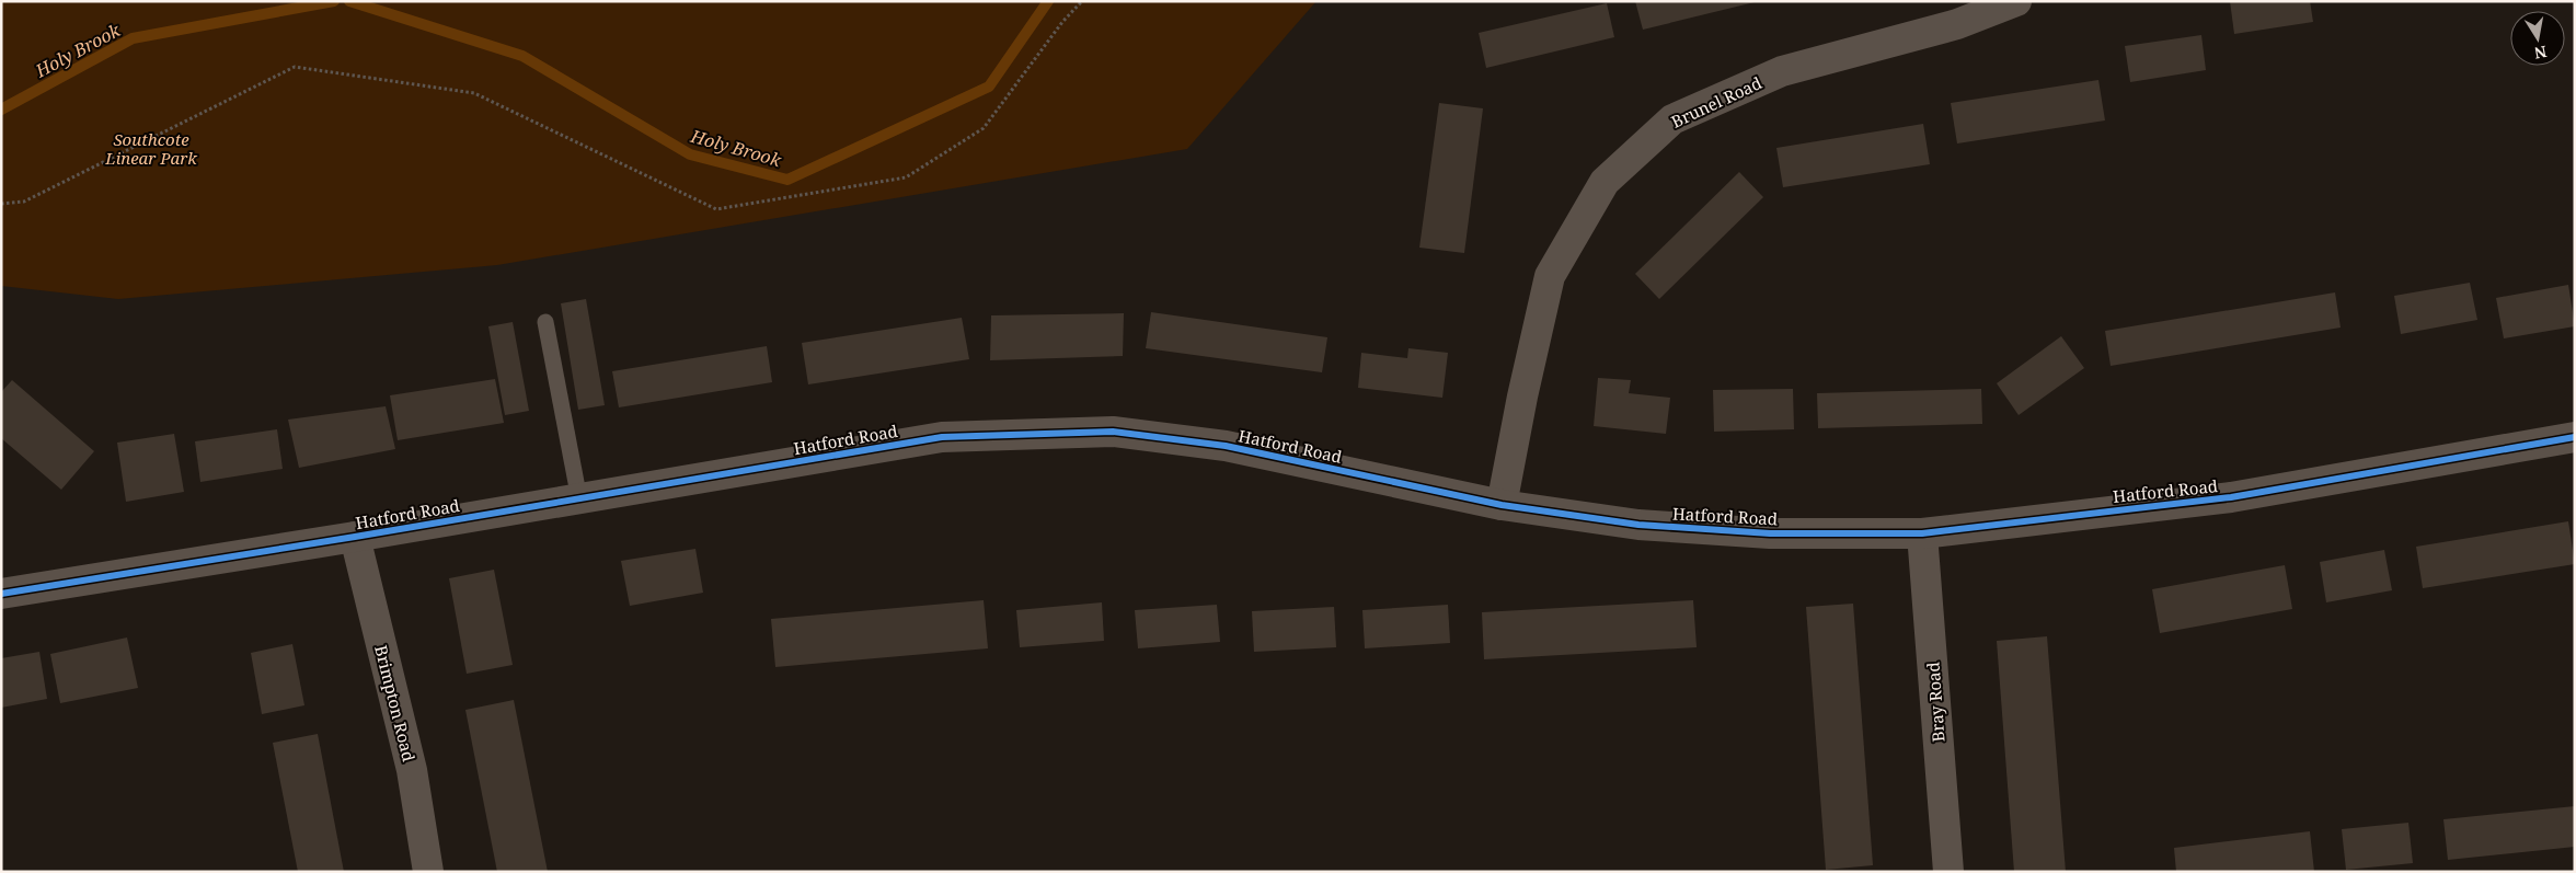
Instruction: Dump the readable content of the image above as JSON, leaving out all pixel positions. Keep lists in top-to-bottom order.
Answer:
{
  "streets": {
    "street": [
      "Brunel Road",
      "Hatford Road",
      "Bray Road",
      "Brimpton Road"
    ]
  },
  "crossings": [
    ["Brunel Road", "Hatford Road"],
    ["Hatford Road", "Bray Road"],
    ["Hatford Road", "Brimpton Road"]
  ],
  "water": ["Holy Brook"],
  "parks": ["Southcote Linear Park"],
  "north": "bottom"
}
